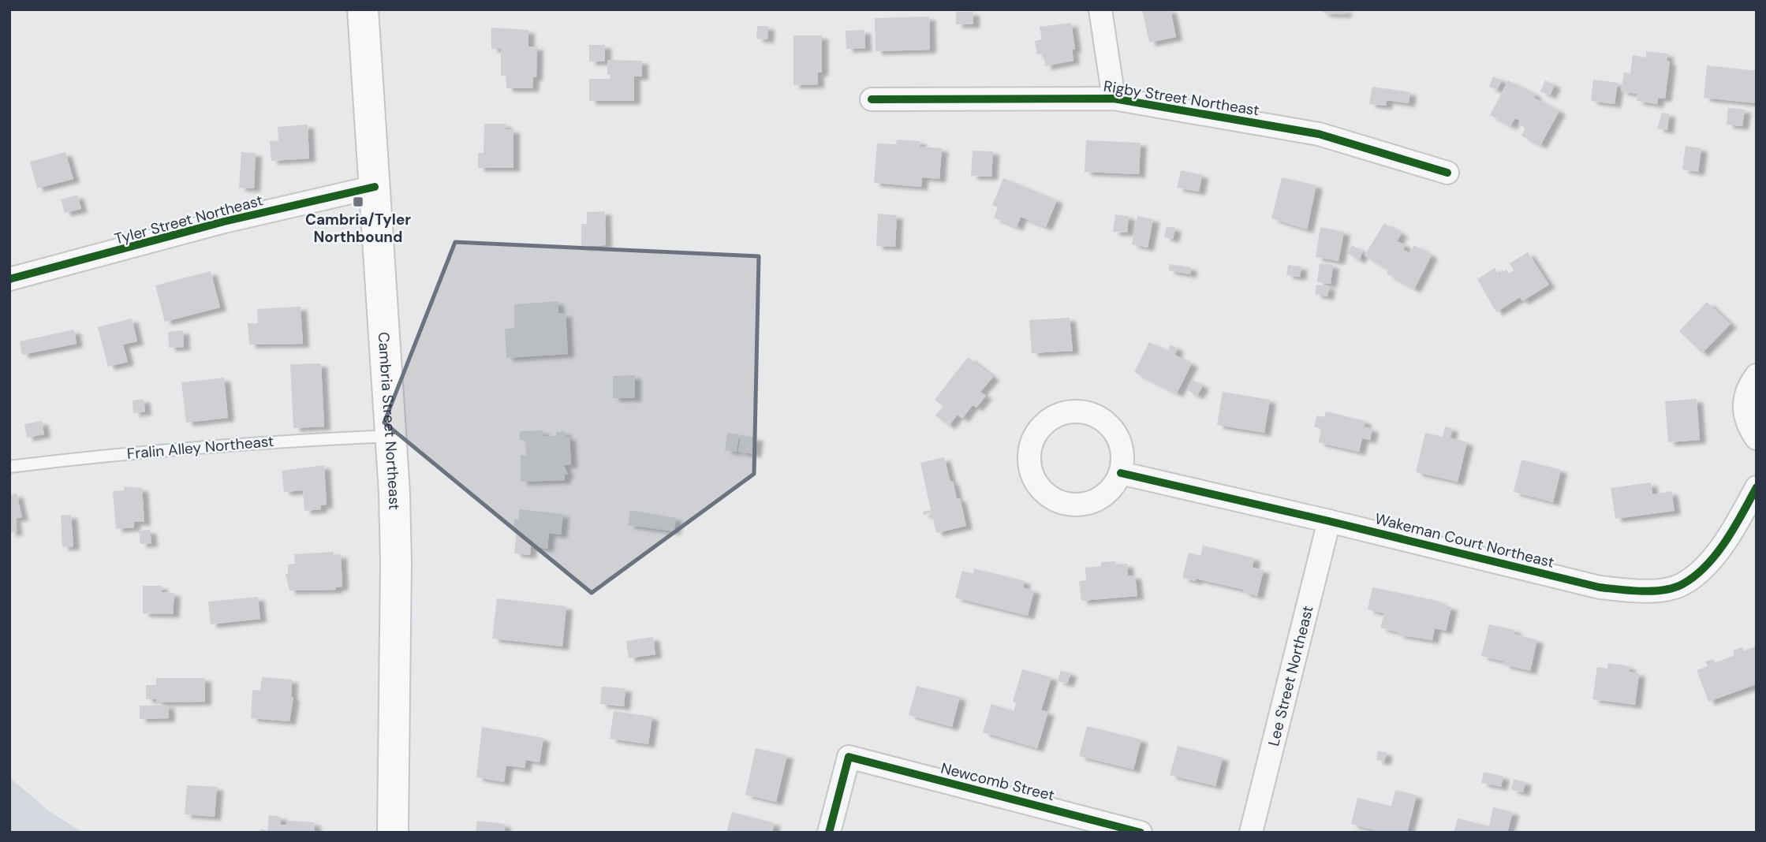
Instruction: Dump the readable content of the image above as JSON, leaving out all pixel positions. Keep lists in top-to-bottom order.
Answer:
{
  "streets": {
    "main road": ["Cambria Street Northeast"],
    "street": [
      "Rigby Street Northeast",
      "Tyler Street Northeast",
      "Wakeman Court Northeast",
      "Lee Street Northeast",
      "Newcomb Street"
    ],
    "lane": ["Fralin Alley Northeast"]
  },
  "crossings": [
    ["Tyler Street Northeast", "Cambria Street Northeast"],
    ["Cambria Street Northeast", "Fralin Alley Northeast"],
    ["Wakeman Court Northeast", "Lee Street Northeast"]
  ],
  "places": {
    "transit": ["Cambria/Tyler Northbound"]
  }
}
